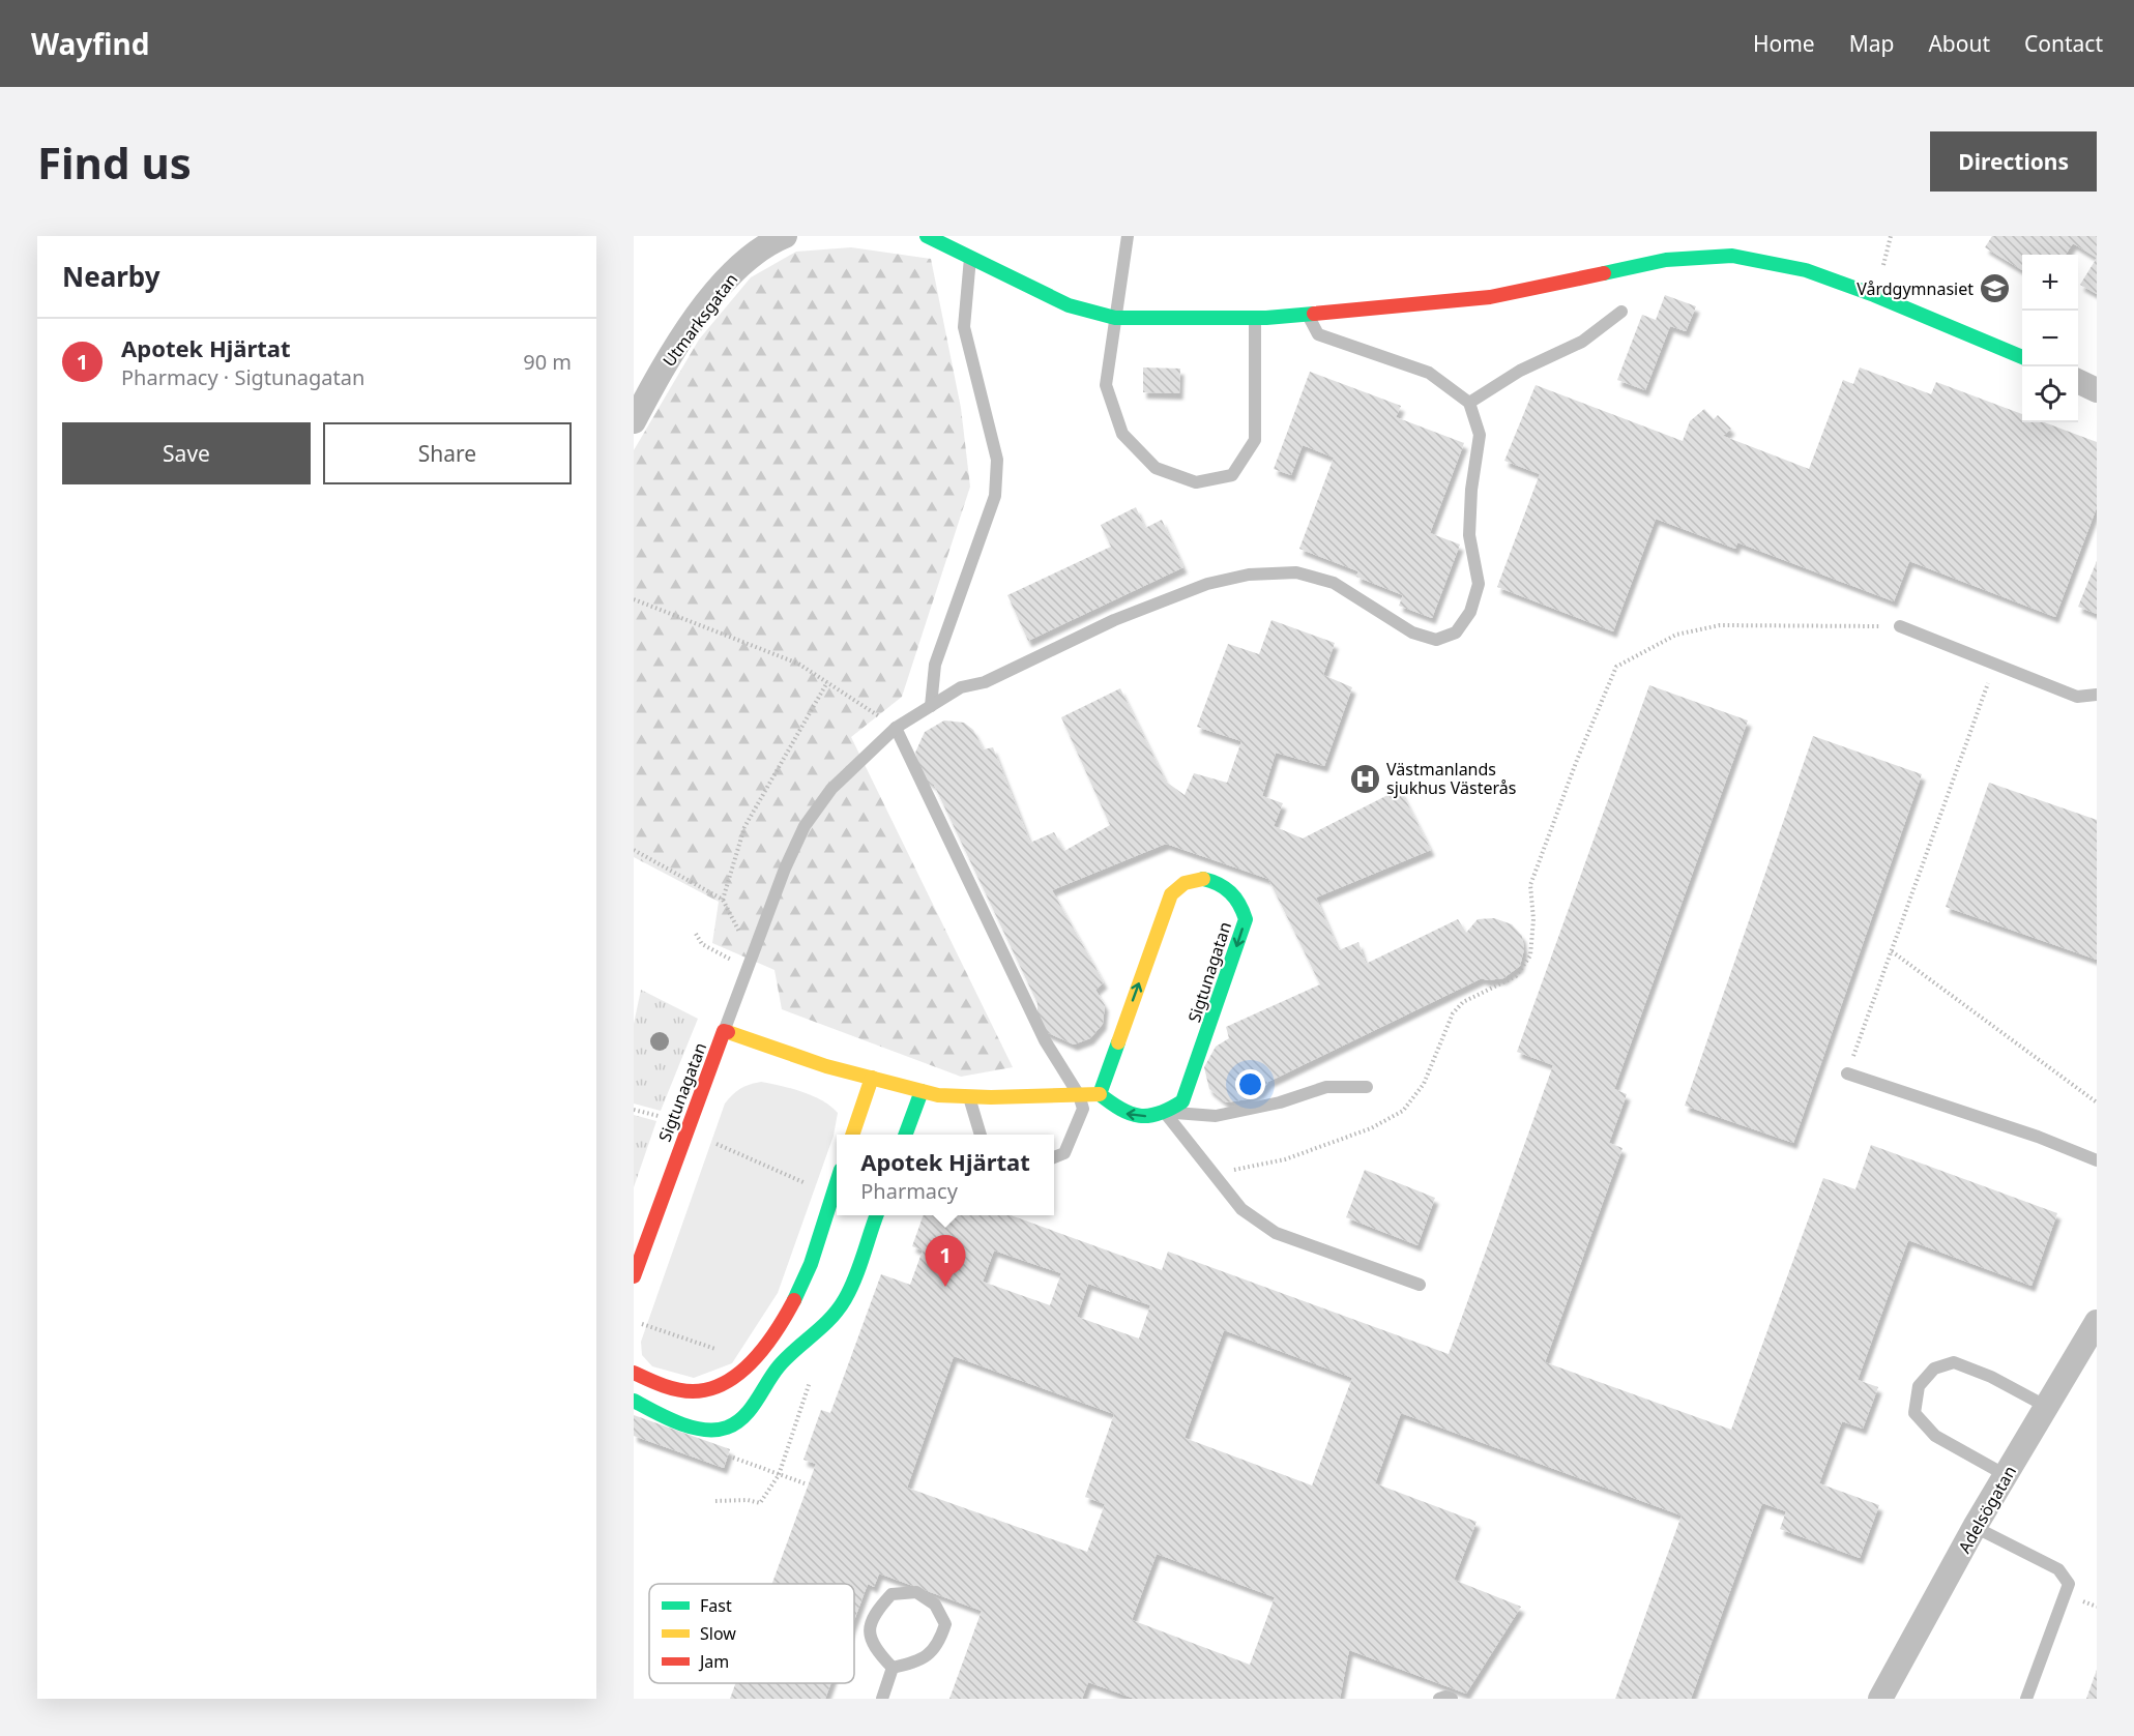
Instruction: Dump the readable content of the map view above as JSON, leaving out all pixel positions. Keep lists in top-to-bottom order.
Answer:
{
  "streets": {
    "street": ["Utmarksgatan", "Sigtunagatan", "Adelsögatan"]
  },
  "places": {
    "school or university": ["Vårdgymnasiet"],
    "hospital": ["Västmanlands sjukhus Västerås"]
  },
  "legend": ["Fast", "Slow", "Jam"],
  "page": {
    "header": "Wayfind",
    "nav": [
      "Home",
      "Map",
      "About",
      "Contact"
    ],
    "buttons": [
      "Directions",
      ["Save", "Share"]
    ],
    "title": "Find us",
    "heading": "Nearby",
    "map_buttons": ["+", "−"],
    "list": [
      {
        "mark": "1",
        "name": "Apotek Hjärtat",
        "note": "Pharmacy · Sigtunagatan",
        "value": "90 m"
      }
    ],
    "popup": ["Apotek Hjärtat", "Pharmacy"],
    "pins": "1"
  }
}
